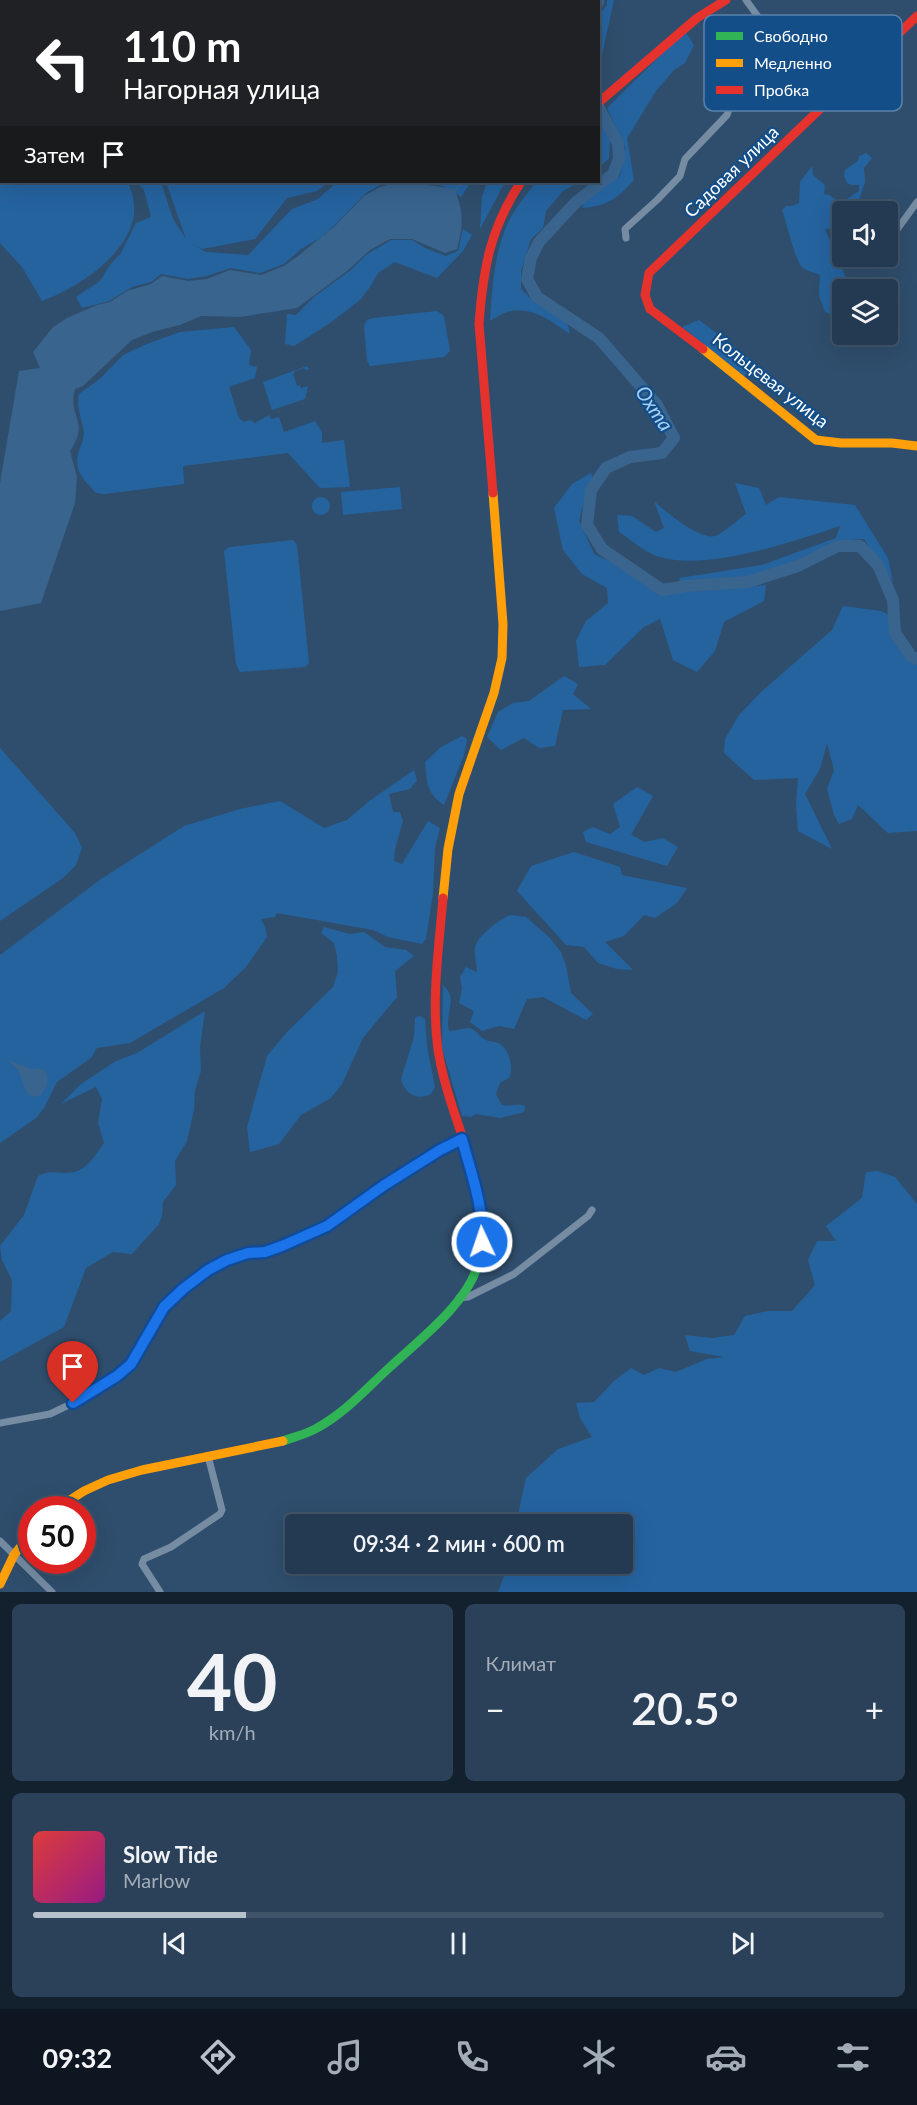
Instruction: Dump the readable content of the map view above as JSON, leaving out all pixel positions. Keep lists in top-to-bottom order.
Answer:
{
  "streets": {
    "main road": ["Садовая улица", "Кольцевая улица"]
  },
  "crossings": [
    ["Садовая улица", "Кольцевая улица"]
  ],
  "water": ["Охта"],
  "legend": ["Свободно", "Медленно", "Пробка"],
  "page": {
    "turn": ["110 m", "Нагорная улица"],
    "then": "Затем",
    "limit": "50",
    "trip": "09:34 · 2 мин · 600 m",
    "tile": [
      ["40", "km/h"],
      "Климат"
    ],
    "heat": ["−", "20.5°", "+"],
    "song": ["Slow Tide", "Marlow"],
    "tabs": "09:32"
  }
}
